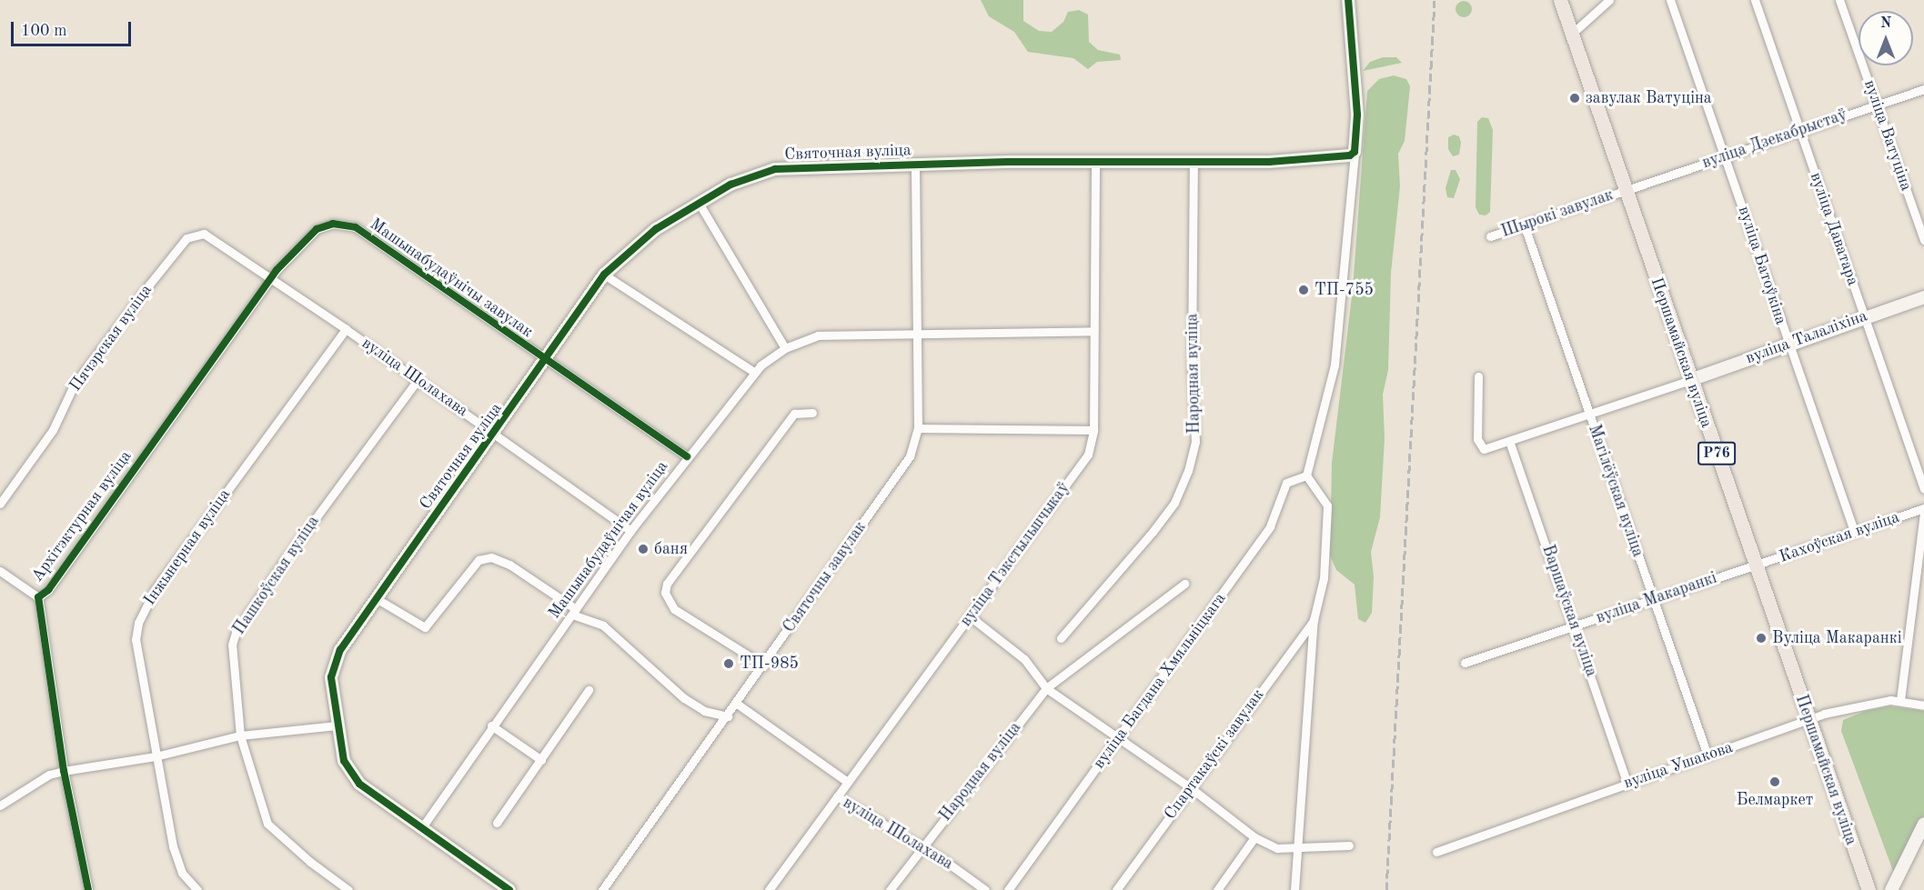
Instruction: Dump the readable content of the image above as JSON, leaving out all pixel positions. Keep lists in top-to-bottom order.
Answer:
{
  "streets": {
    "main road": ["Першамайская вуліца", "Р76"],
    "street": [
      "вуліца Ватуціна",
      "вуліца Дзекабрыстаў",
      "Святочная вуліца",
      "Шырокі завулак",
      "вуліца Даватара",
      "вуліца Батоўкіна",
      "Машынабудаўнічы завулак",
      "вуліца Талаліхіна",
      "Пячэрская вуліца",
      "Народная вуліца",
      "вуліца Шолахава",
      "Магілёўская вуліца",
      "Архітэктурная вуліца",
      "Кахоўская вуліца",
      "Машынабудаўнічая вуліца",
      "Інжынерная вуліца",
      "вуліца Тэкстыльшчыкаў",
      "Пашкоўская вуліца",
      "Святочны завулак",
      "вуліца Макаранкі",
      "Варшаўская вуліца",
      "вуліца Багдана Хмяльніцкага",
      "Спартакаўскі завулак",
      "вуліца Ушакова"
    ]
  },
  "crossings": [
    ["вуліца Ватуціна", "вуліца Дзекабрыстаў"],
    ["вуліца Дзекабрыстаў", "Шырокі завулак"],
    ["вуліца Дзекабрыстаў", "вуліца Даватара"],
    ["вуліца Дзекабрыстаў", "вуліца Батоўкіна"],
    ["вуліца Дзекабрыстаў", "Першамайская вуліца"],
    ["Святочная вуліца", "Машынабудаўнічы завулак"],
    ["Святочная вуліца", "Народная вуліца"],
    ["Святочная вуліца", "вуліца Шолахава"],
    ["Святочная вуліца", "Машынабудаўнічая вуліца"],
    ["Святочная вуліца", "вуліца Тэкстыльшчыкаў"],
    ["Святочная вуліца", "Святочны завулак"],
    ["Шырокі завулак", "Першамайская вуліца"],
    ["Шырокі завулак", "Магілёўская вуліца"],
    ["вуліца Даватара", "вуліца Талаліхіна"],
    ["вуліца Батоўкіна", "вуліца Талаліхіна"],
    ["вуліца Батоўкіна", "Кахоўская вуліца"],
    ["Машынабудаўнічы завулак", "Архітэктурная вуліца"],
    ["Машынабудаўнічы завулак", "Машынабудаўнічая вуліца"],
    ["вуліца Талаліхіна", "Першамайская вуліца"],
    ["Пячэрская вуліца", "вуліца Шолахава"],
    ["Першамайская вуліца", "Кахоўская вуліца"],
    ["Першамайская вуліца", "вуліца Макаранкі"],
    ["Першамайская вуліца", "вуліца Ушакова"],
    ["Народная вуліца", "вуліца Шолахава"],
    ["вуліца Шолахава", "Архітэктурная вуліца"],
    ["вуліца Шолахава", "Машынабудаўнічая вуліца"],
    ["вуліца Шолахава", "Інжынерная вуліца"],
    ["вуліца Шолахава", "вуліца Тэкстыльшчыкаў"],
    ["вуліца Шолахава", "Пашкоўская вуліца"],
    ["вуліца Шолахава", "Святочны завулак"],
    ["Магілёўская вуліца", "вуліца Макаранкі"],
    ["Магілёўская вуліца", "вуліца Ушакова"],
    ["Кахоўская вуліца", "вуліца Макаранкі"],
    ["Машынабудаўнічая вуліца", "вуліца Тэкстыльшчыкаў"],
    ["Машынабудаўнічая вуліца", "Святочны завулак"],
    ["вуліца Макаранкі", "Варшаўская вуліца"],
    ["Варшаўская вуліца", "вуліца Ушакова"]
  ],
  "places": [
    "завулак Ватуціна",
    "ТП-755",
    "баня",
    "Вуліца Макаранкі",
    "ТП-985",
    "Белмаркет"
  ],
  "scale_bar": "100 m",
  "north": "top"
}
